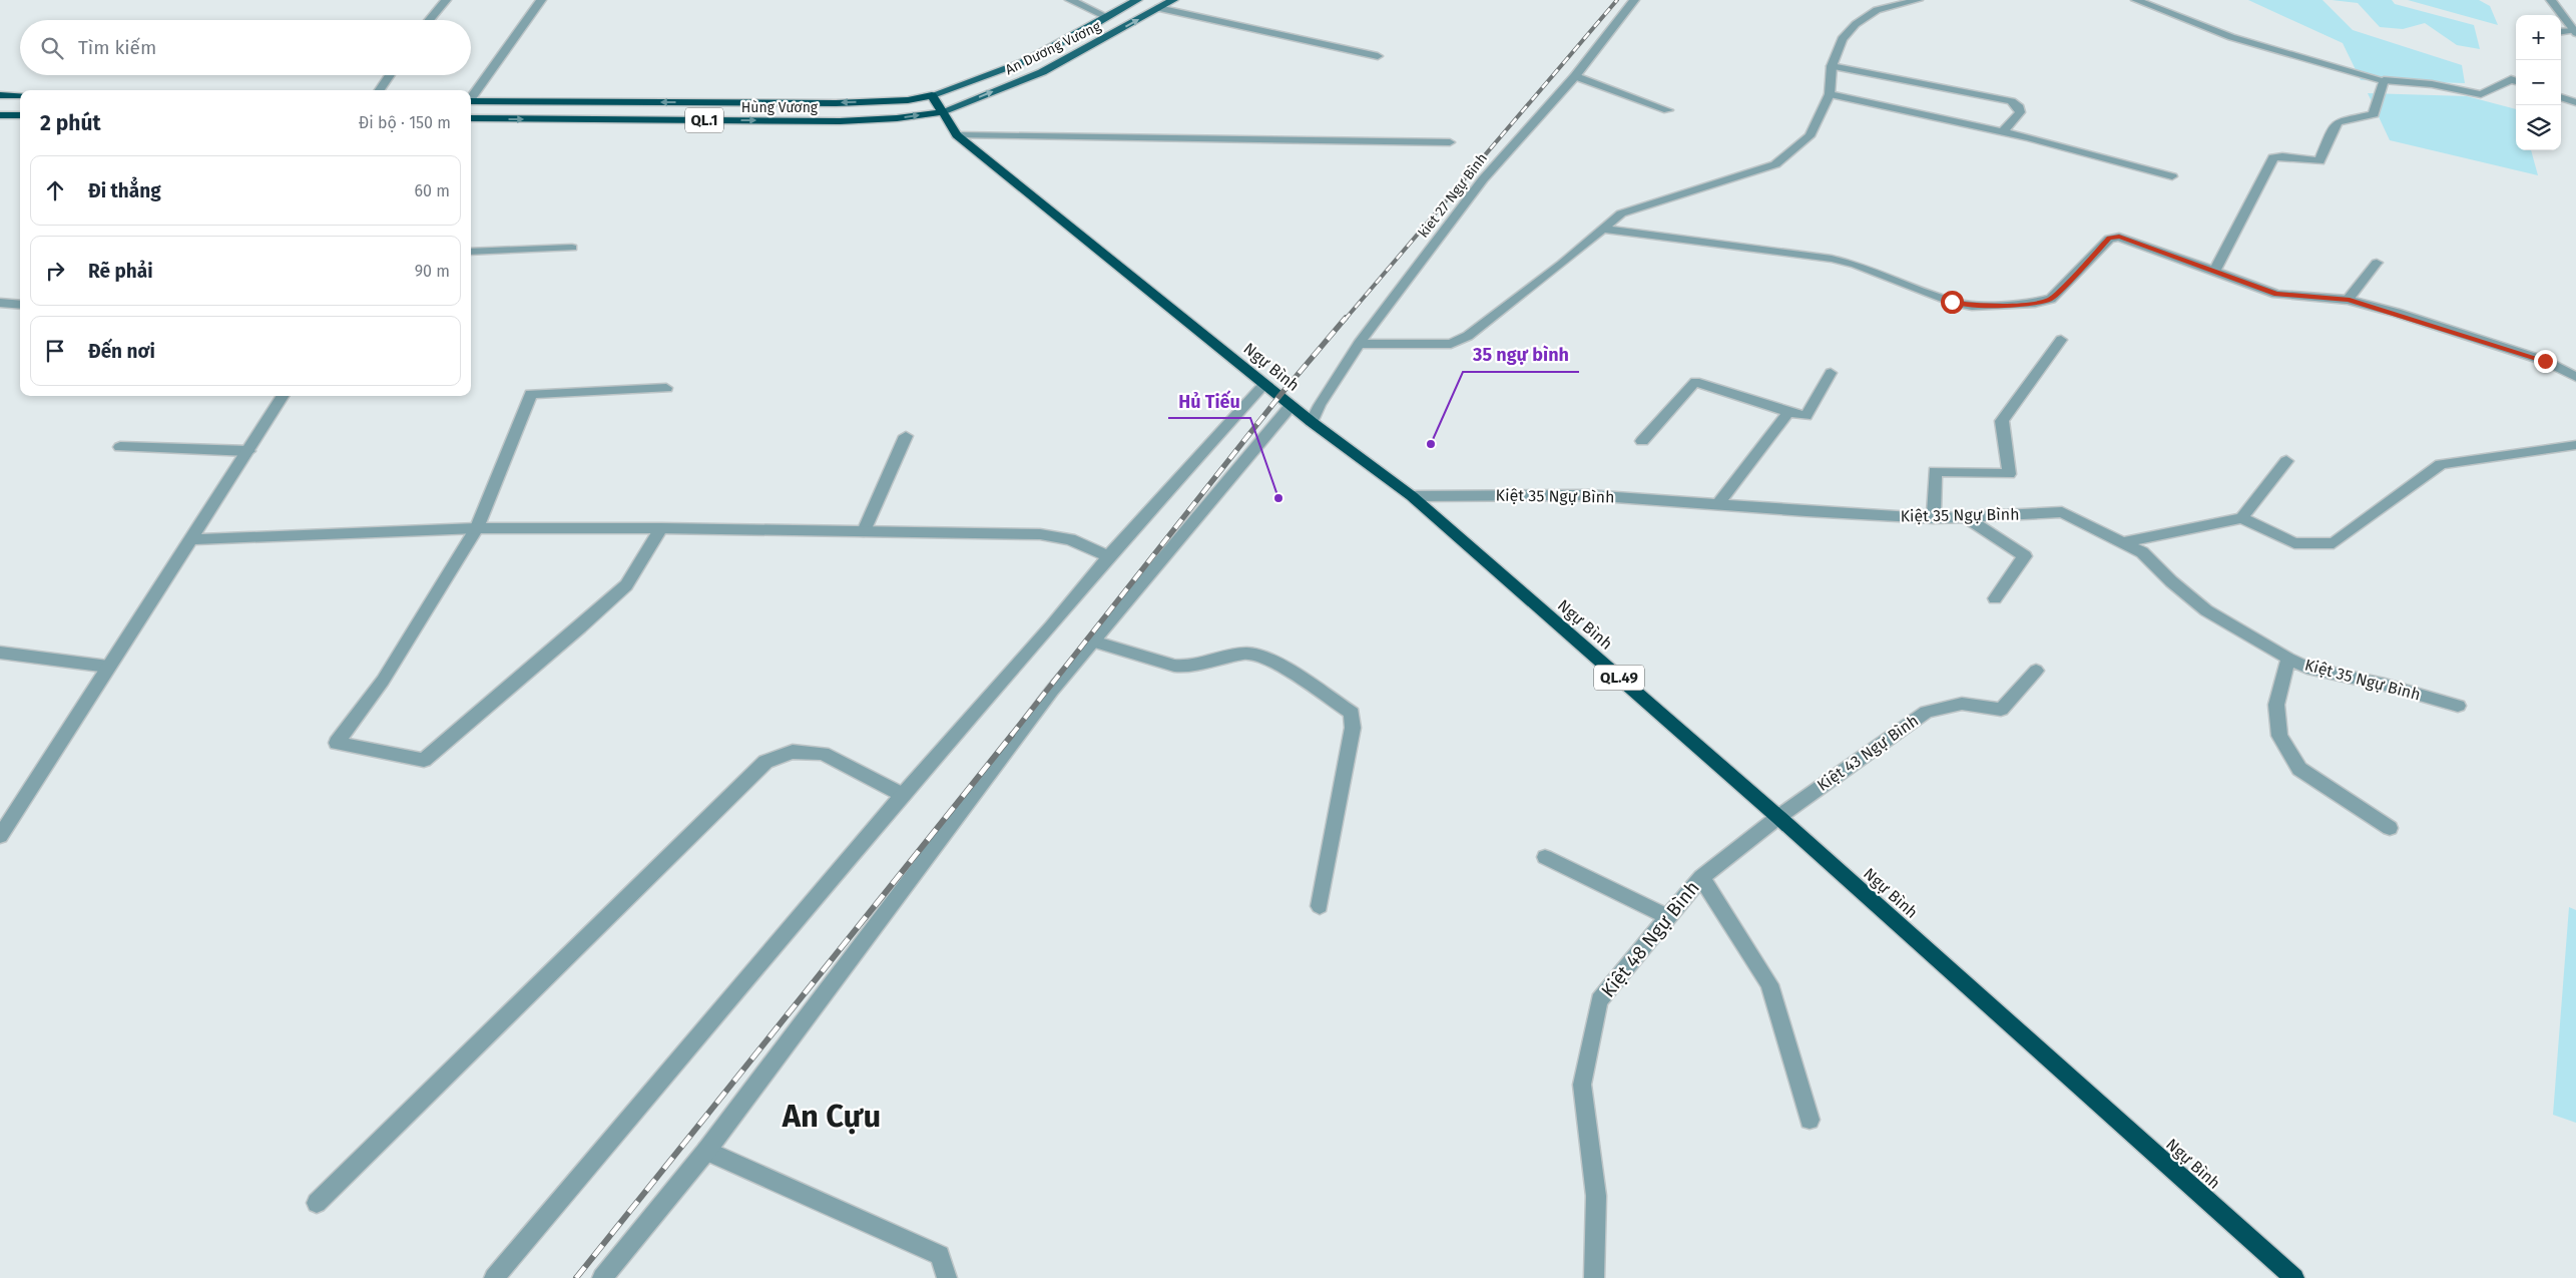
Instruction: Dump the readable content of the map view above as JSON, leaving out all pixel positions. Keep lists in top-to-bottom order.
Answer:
{
  "streets": {
    "highway": [
      "Hùng Vương",
      "QL.1",
      "Ngự Bình",
      "QL.49"
    ],
    "main road": ["An Dương Vương"],
    "street": [
      "kiet 27 Ngự Bình",
      "Kiệt 35 Ngự Bình",
      "Kiệt 43 Ngự Bình",
      "Kiệt 48 Ngự Bình"
    ]
  },
  "crossings": [
    ["An Dương Vương", "Hùng Vương"],
    ["An Dương Vương", "Ngự Bình"],
    ["Hùng Vương", "Ngự Bình"],
    ["kiet 27 Ngự Bình", "Ngự Bình"],
    ["Ngự Bình", "Kiệt 35 Ngự Bình"],
    ["Ngự Bình", "Kiệt 43 Ngự Bình"],
    ["Ngự Bình", "Kiệt 48 Ngự Bình"],
    ["Kiệt 43 Ngự Bình", "Kiệt 48 Ngự Bình"]
  ],
  "districts": ["An Cựu"],
  "places": ["35 ngự bình", "Hủ Tiếu"],
  "page": {
    "map_buttons": ["+", "−"],
    "search": "Tìm kiếm",
    "heading": ["2 phút", "Đi bộ · 150 m"],
    "list": [
      ["Đi thẳng", "60 m"],
      ["Rẽ phải", "90 m"],
      "Đến nơi"
    ]
  }
}
